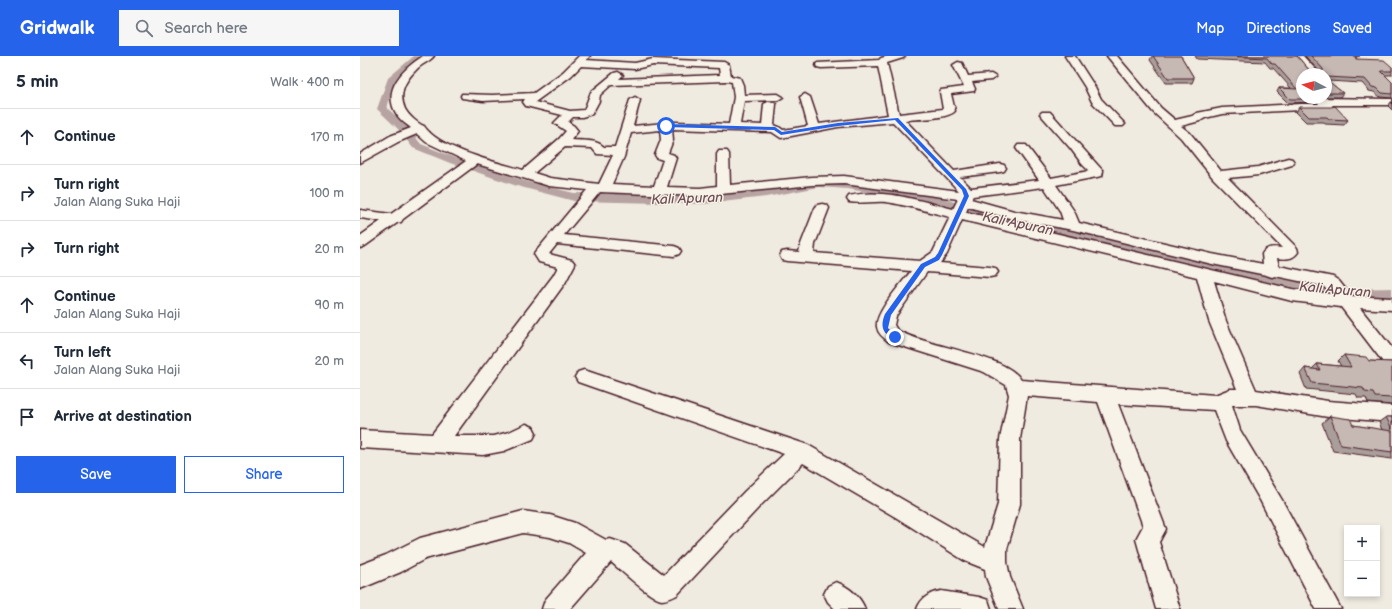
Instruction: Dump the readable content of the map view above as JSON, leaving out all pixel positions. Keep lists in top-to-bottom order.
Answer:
{
  "water": ["Kali Apuran"],
  "north": "left",
  "page": {
    "header": "Gridwalk",
    "search": "Search here",
    "nav": ["Map", "Directions", "Saved"],
    "heading": ["5 min", "Walk · 400 m"],
    "list": [
      ["Continue", "170 m"],
      ["Turn right", "Jalan Alang Suka Haji", "100 m"],
      ["Turn right", "20 m"],
      ["Continue", "Jalan Alang Suka Haji", "90 m"],
      ["Turn left", "Jalan Alang Suka Haji", "20 m"],
      "Arrive at destination"
    ],
    "buttons": ["Save", "Share"],
    "map_buttons": ["+", "−"]
  }
}
